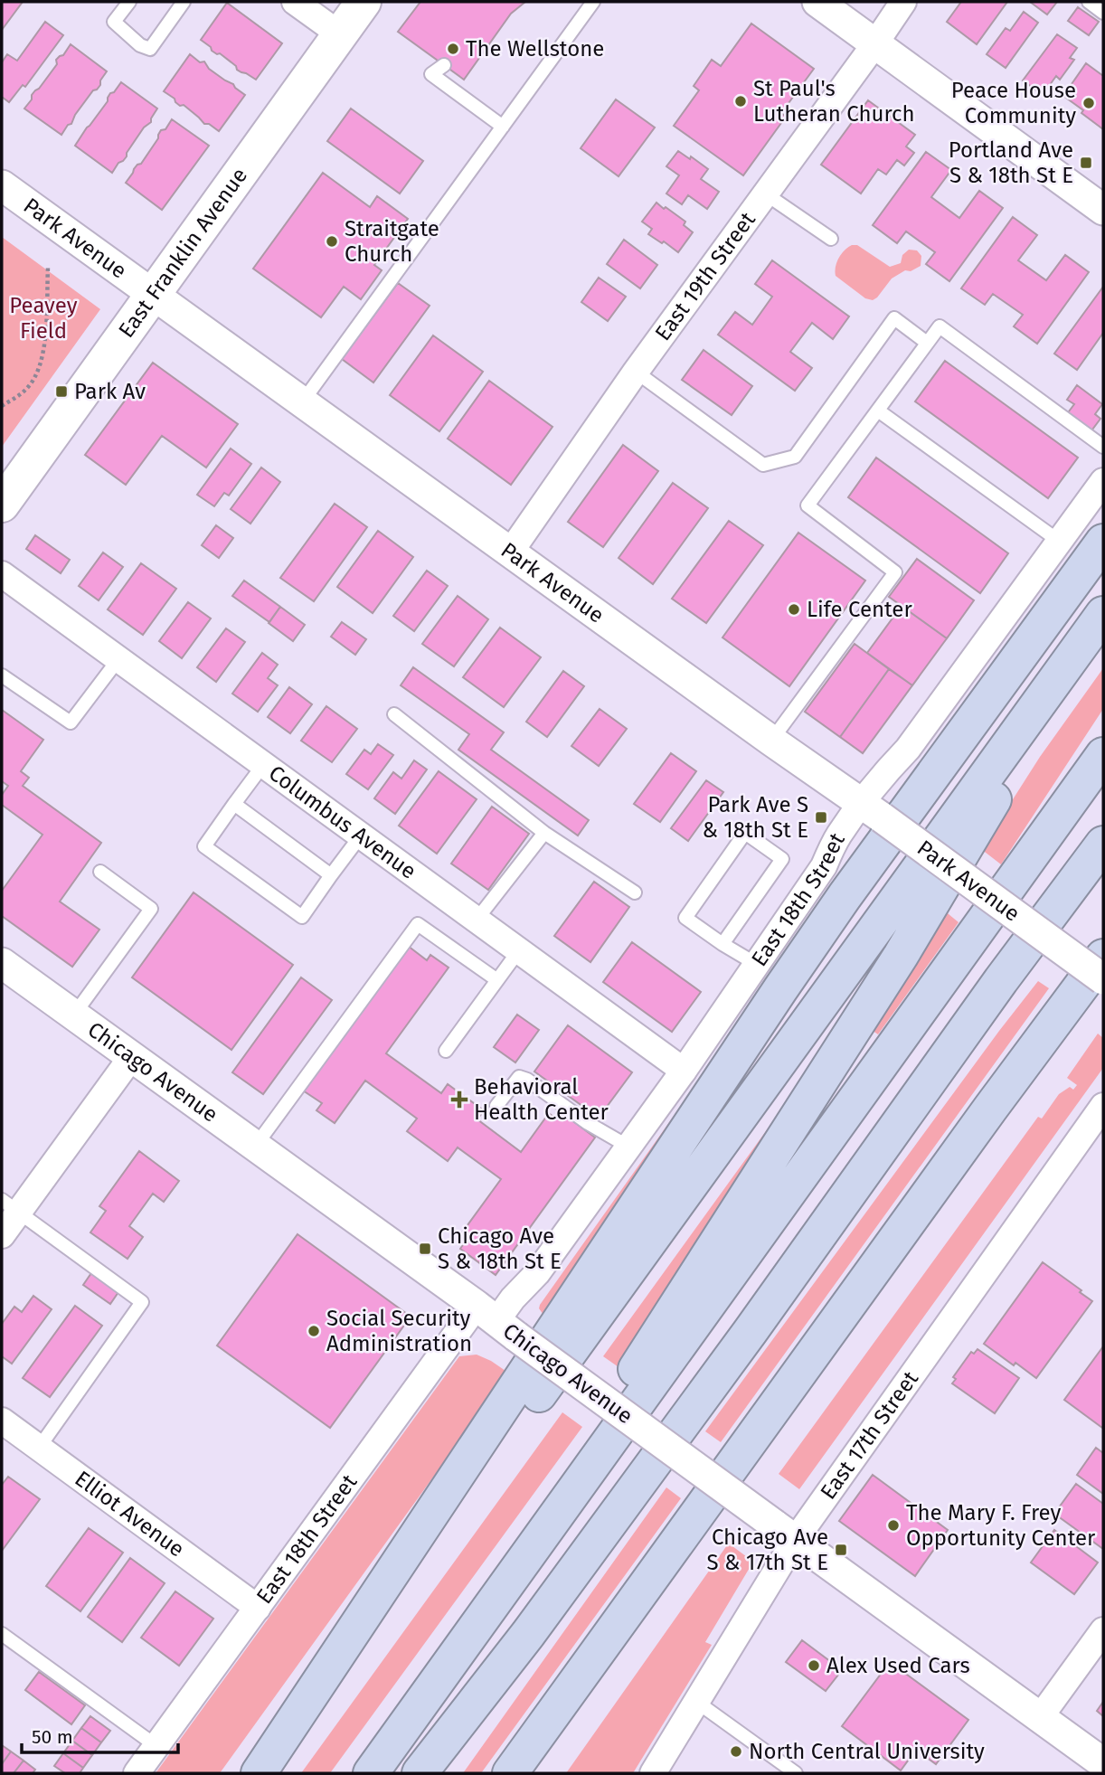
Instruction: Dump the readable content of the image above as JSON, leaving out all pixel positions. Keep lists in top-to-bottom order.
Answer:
{
  "streets": {
    "main road": ["East Franklin Avenue"],
    "street": [
      "Park Avenue",
      "East 19th Street",
      "Columbus Avenue",
      "East 18th Street",
      "Chicago Avenue",
      "East 17th Street",
      "Elliot Avenue"
    ]
  },
  "crossings": [
    ["Park Avenue", "East Franklin Avenue"],
    ["Park Avenue", "East 19th Street"],
    ["Park Avenue", "East 18th Street"],
    ["Columbus Avenue", "East 18th Street"],
    ["East 18th Street", "Chicago Avenue"],
    ["East 18th Street", "Elliot Avenue"],
    ["Chicago Avenue", "East 17th Street"]
  ],
  "parks": ["Peavey Field"],
  "places": {
    "other": [
      "The Wellstone",
      "St Paul's Lutheran Church",
      "Peace House Community",
      "Straitgate Church",
      "Life Center",
      "Social Security Administration",
      "The Mary F. Frey Opportunity Center",
      "Alex Used Cars",
      "North Central University"
    ],
    "transit": [
      "Portland Ave S & 18th St E",
      "Park Av",
      "Park Ave S & 18th St E",
      "Chicago Ave S & 18th St E",
      "Chicago Ave S & 17th St E"
    ],
    "health": ["Behavioral Health Center"]
  },
  "scale_bar": "50 m"
}
